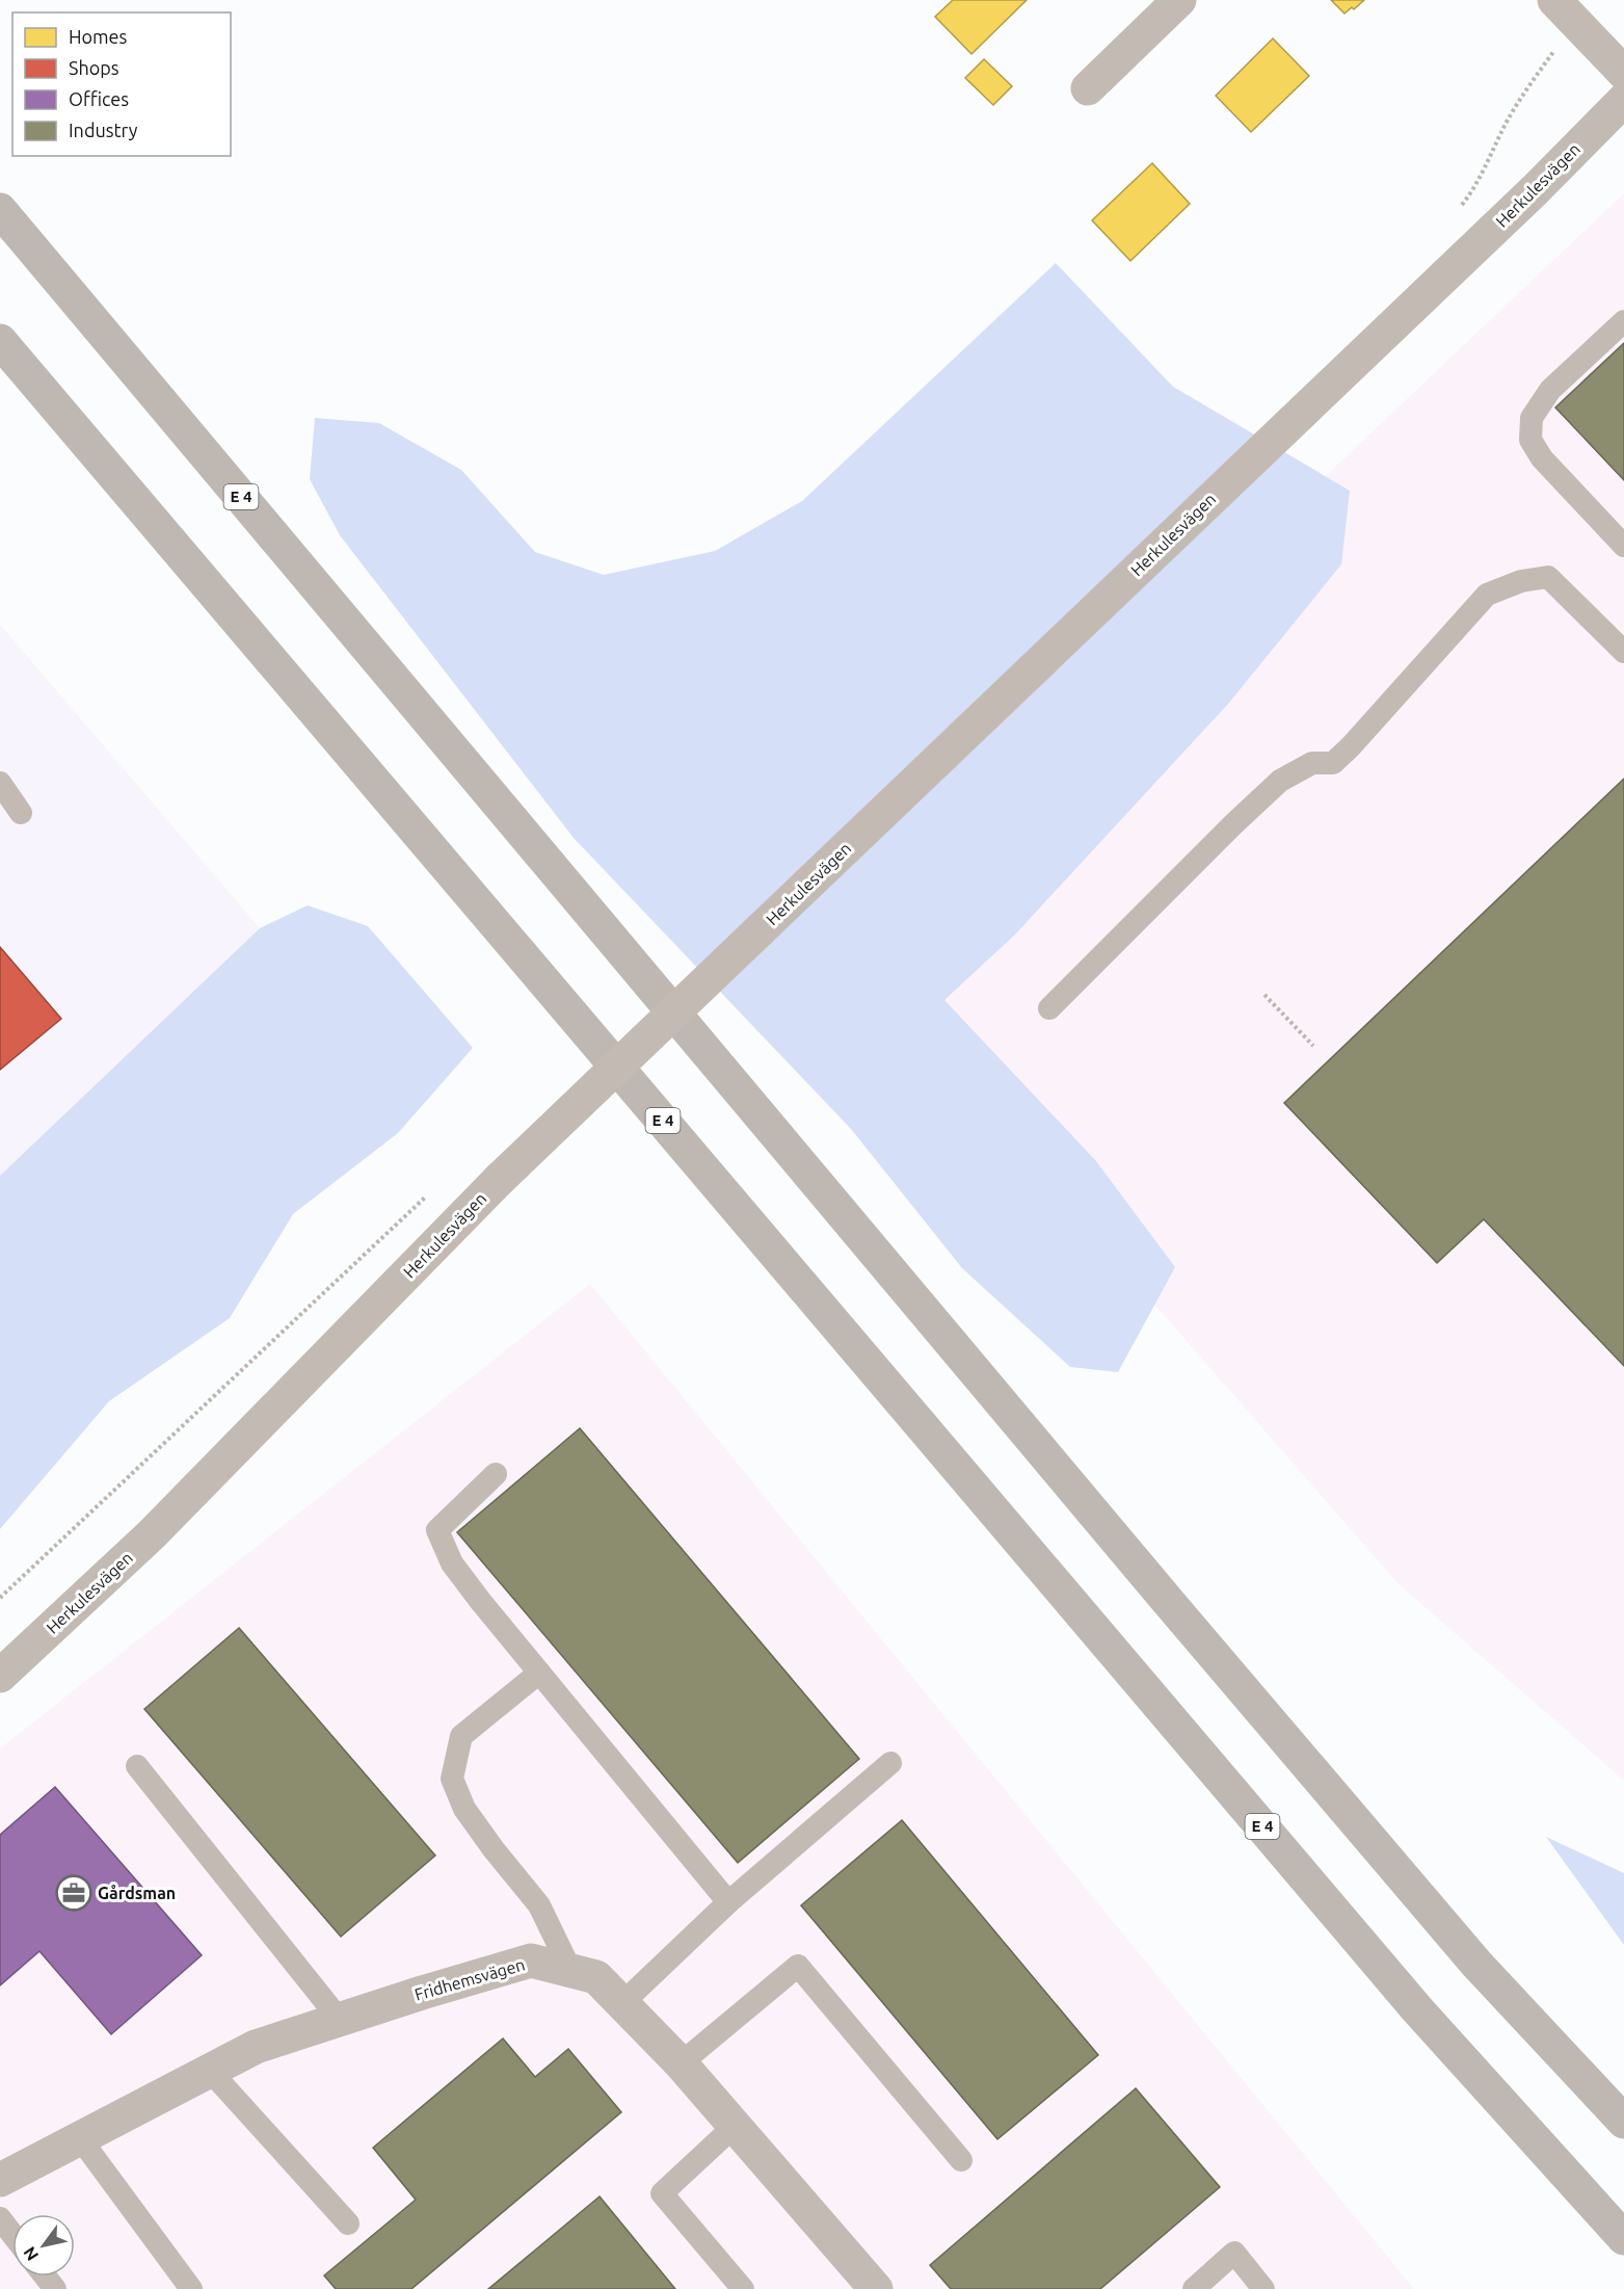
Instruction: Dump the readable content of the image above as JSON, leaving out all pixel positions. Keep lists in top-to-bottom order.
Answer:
{
  "streets": {
    "highway": ["E 4"],
    "street": ["Herkulesvägen", "Fridhemsvägen"]
  },
  "places": {
    "office": ["Gårdsman"]
  },
  "legend": [
    "Homes",
    "Shops",
    "Offices",
    "Industry"
  ],
  "north": "bottom left"
}
